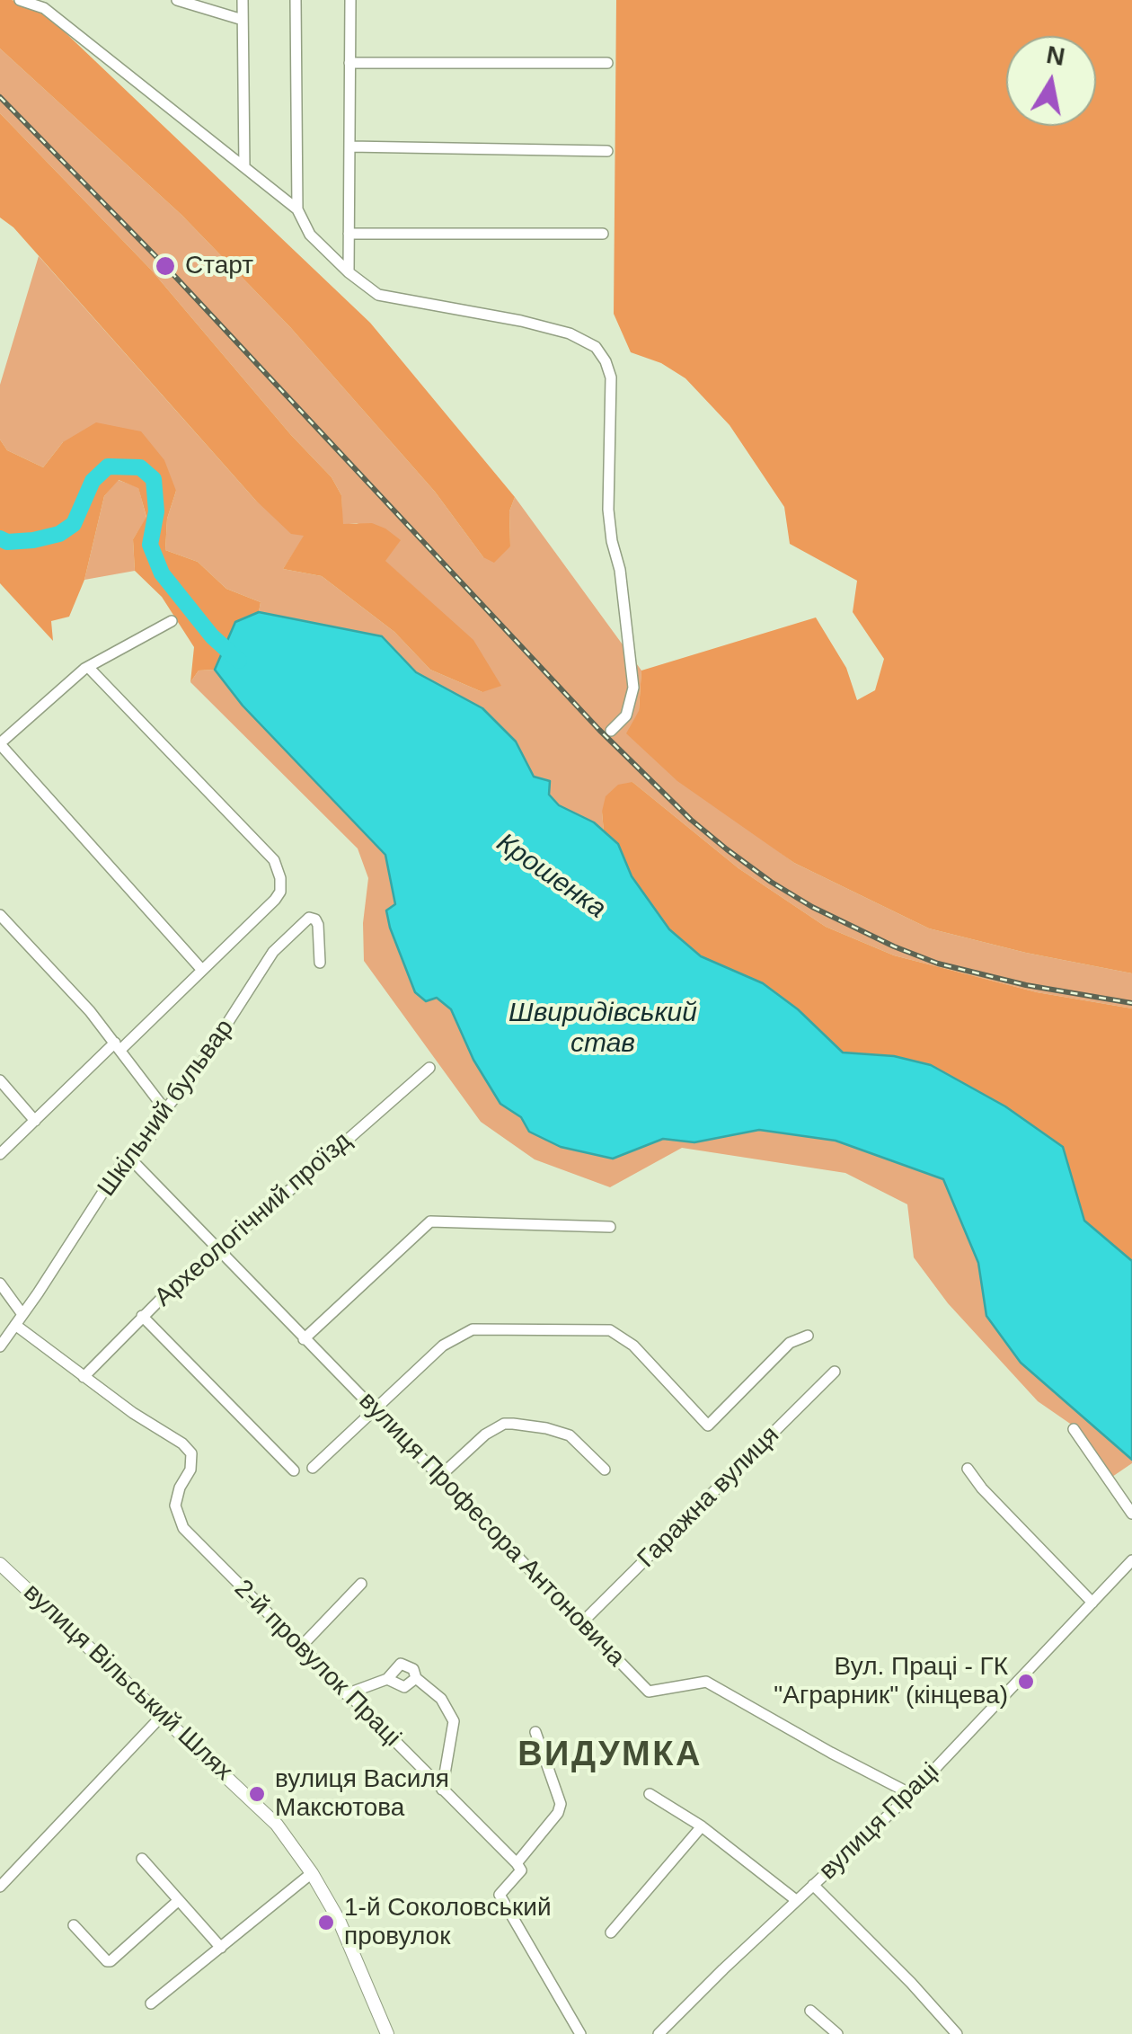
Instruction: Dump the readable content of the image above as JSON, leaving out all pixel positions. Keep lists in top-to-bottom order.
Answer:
{
  "streets": {
    "street": [
      "Шкільний бульвар",
      "Археологічний проїзд",
      "Гаражна вулиця",
      "вулиця Професора Антоновича",
      "2-й провулок Праці",
      "вулиця Вільський Шлях",
      "вулиця Праці"
    ]
  },
  "crossings": [
    ["Шкільний бульвар", "вулиця Професора Антоновича"],
    ["Археологічний проїзд", "вулиця Професора Антоновича"],
    ["Археологічний проїзд", "2-й провулок Праці"],
    ["Гаражна вулиця", "вулиця Професора Антоновича"],
    ["вулиця Професора Антоновича", "вулиця Праці"]
  ],
  "districts": ["ВИДУМКА"],
  "water": ["Крошенка", "Швиридівський став"],
  "places": [
    "Старт",
    "Вул. Праці - ГК \"Аграрник\" (кінцева)",
    "вулиця Василя Максютова",
    "1-й Соколовський провулок"
  ],
  "north": "top"
}
